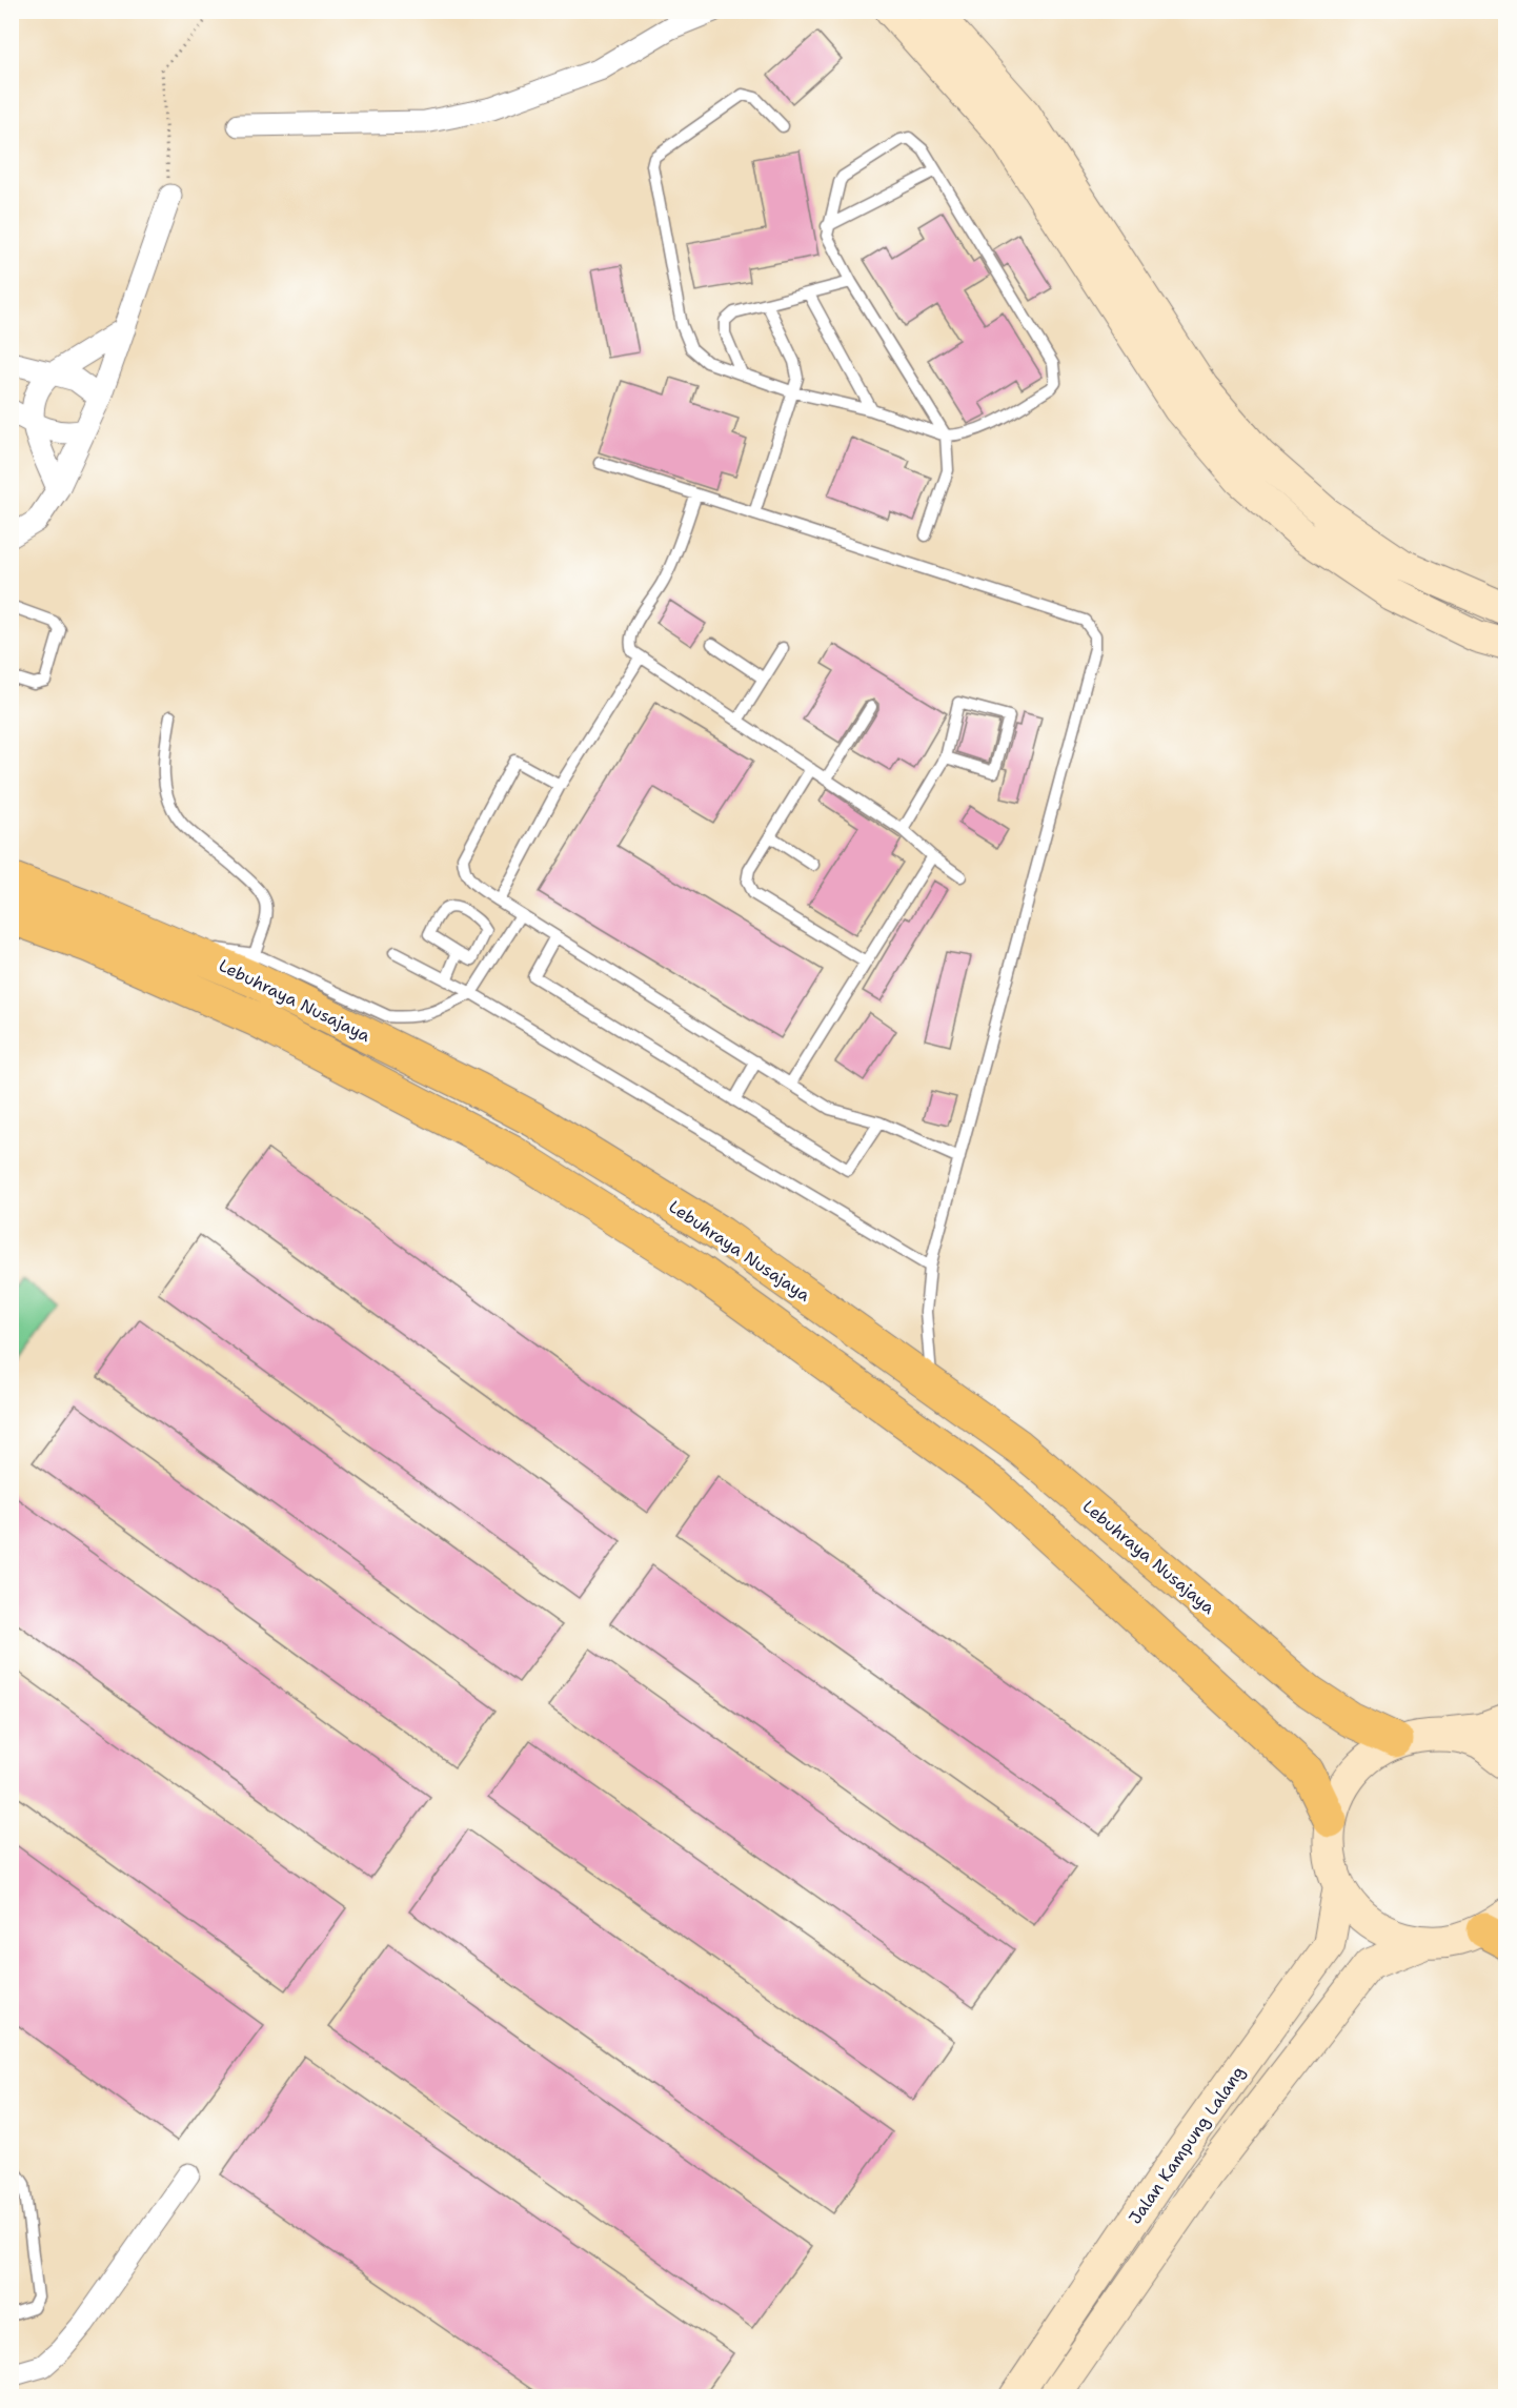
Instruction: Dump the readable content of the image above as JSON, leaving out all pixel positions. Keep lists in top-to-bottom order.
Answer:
{
  "streets": {
    "main road": ["Lebuhraya Nusajaya", "Jalan Kampung Lalang"]
  }
}
